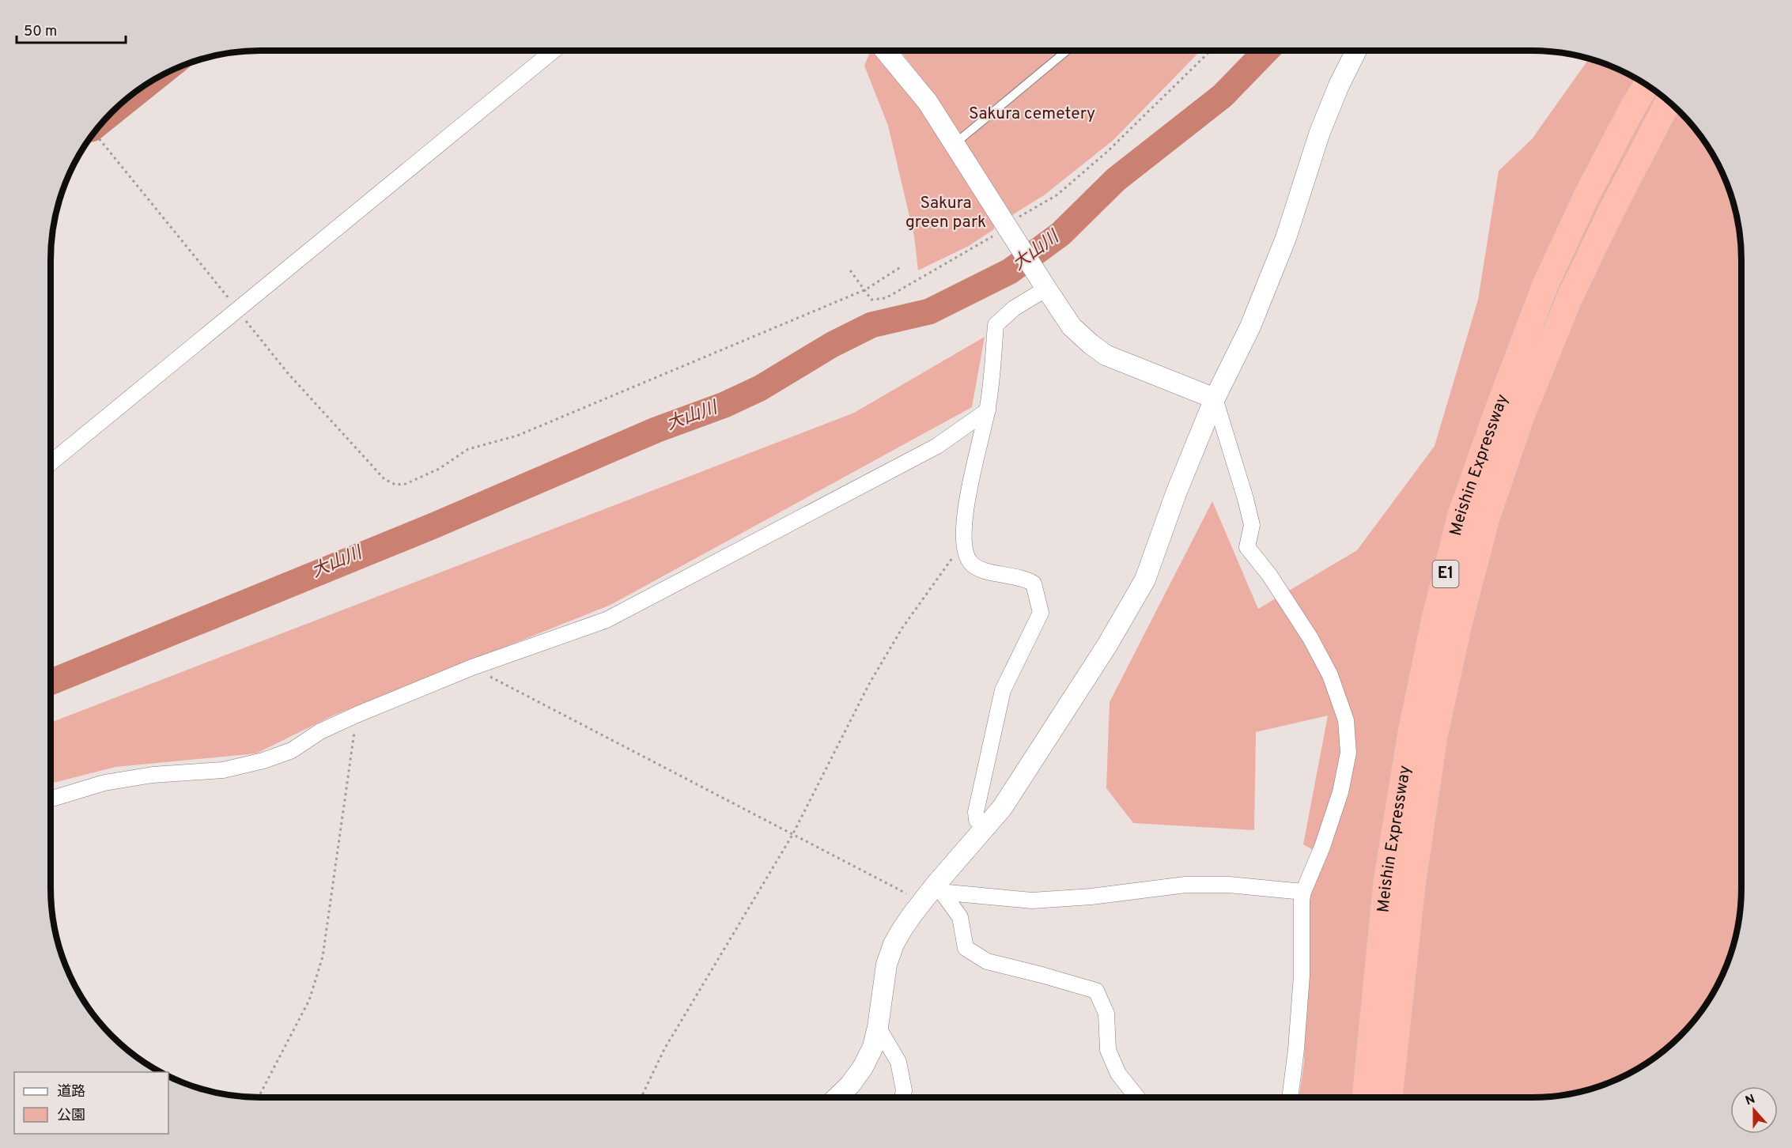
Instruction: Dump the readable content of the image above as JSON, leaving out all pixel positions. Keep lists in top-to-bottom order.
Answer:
{
  "streets": {
    "highway": ["Meishin Expressway", "E1"]
  },
  "water": ["大山川"],
  "parks": ["Sakura cemetery", "Sakura green park"],
  "legend": ["道路", "公園"],
  "scale_bar": "50 m",
  "north": "top"
}
